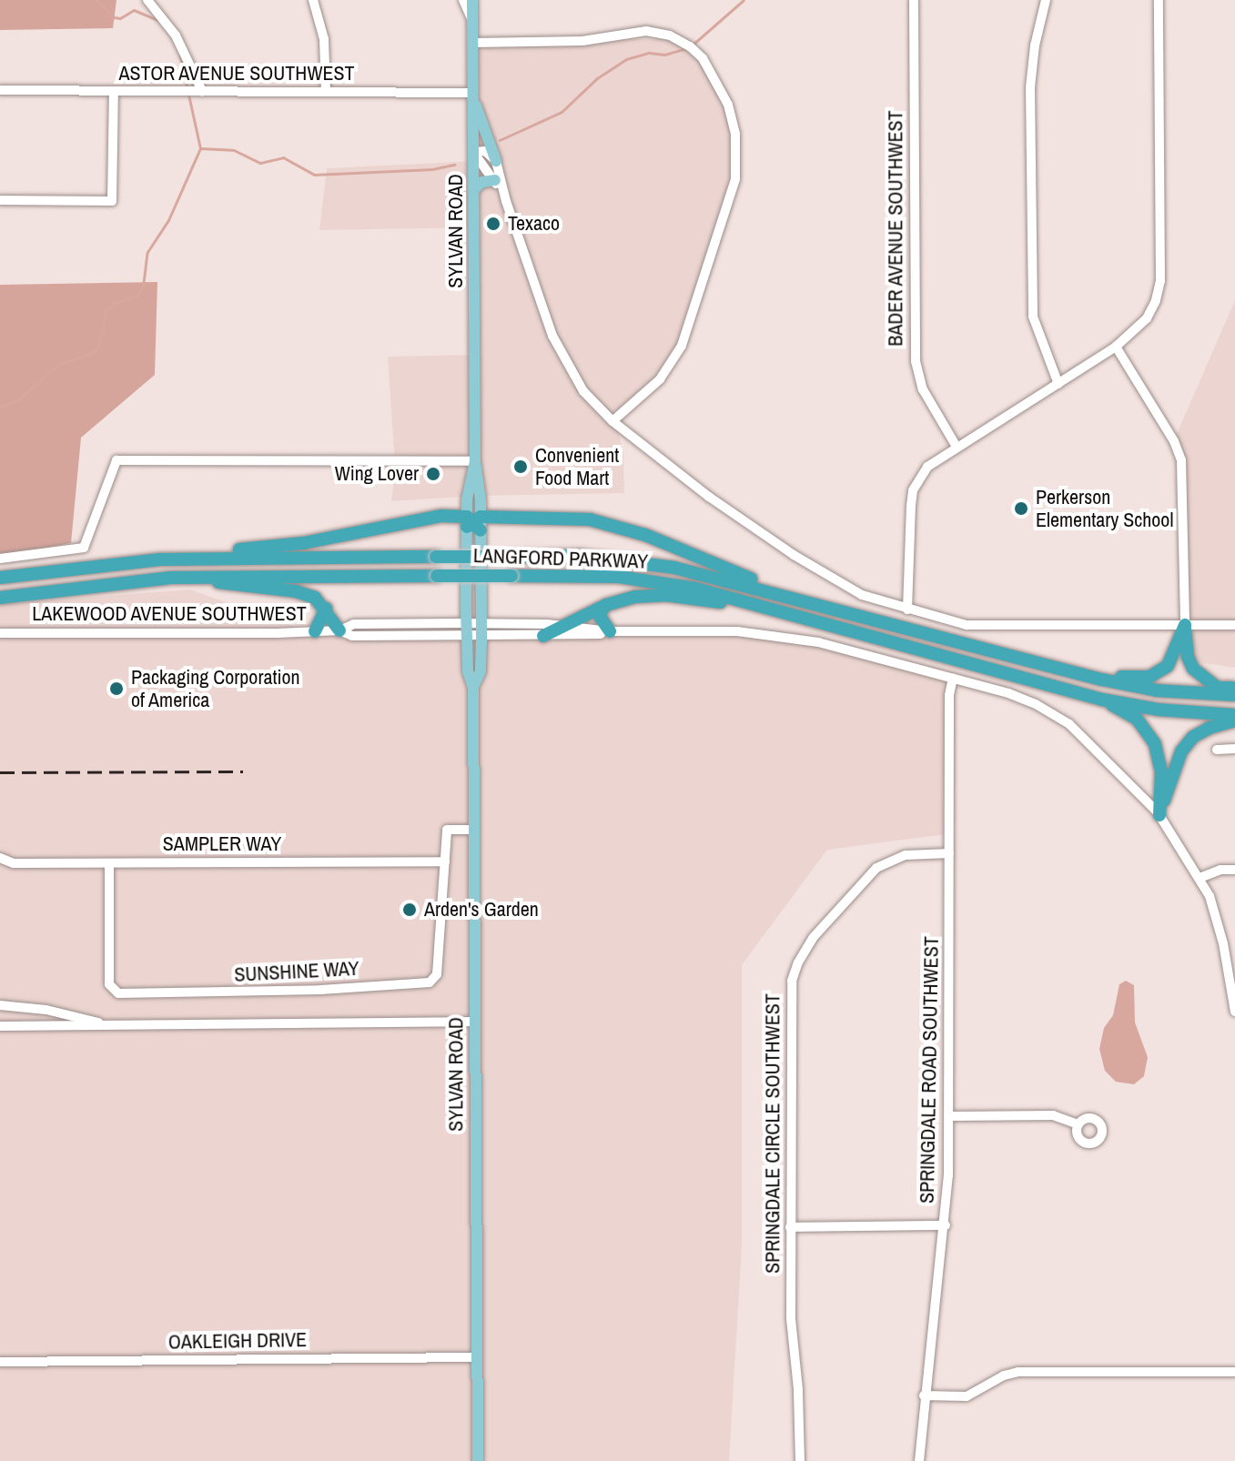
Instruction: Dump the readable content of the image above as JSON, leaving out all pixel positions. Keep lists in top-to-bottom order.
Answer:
{
  "streets": {
    "highway": ["LANGFORD PARKWAY"],
    "main road": ["SYLVAN ROAD"],
    "street": [
      "ASTOR AVENUE SOUTHWEST",
      "BADER AVENUE SOUTHWEST",
      "LAKEWOOD AVENUE SOUTHWEST",
      "SAMPLER WAY",
      "SUNSHINE WAY",
      "SPRINGDALE ROAD SOUTHWEST",
      "SPRINGDALE CIRCLE SOUTHWEST",
      "OAKLEIGH DRIVE"
    ]
  },
  "crossings": [
    ["ASTOR AVENUE SOUTHWEST", "SYLVAN ROAD"],
    ["SYLVAN ROAD", "LAKEWOOD AVENUE SOUTHWEST"],
    ["SYLVAN ROAD", "SUNSHINE WAY"],
    ["SYLVAN ROAD", "OAKLEIGH DRIVE"],
    ["LAKEWOOD AVENUE SOUTHWEST", "SPRINGDALE ROAD SOUTHWEST"],
    ["SAMPLER WAY", "SUNSHINE WAY"],
    ["SPRINGDALE ROAD SOUTHWEST", "SPRINGDALE CIRCLE SOUTHWEST"]
  ],
  "places": [
    "Texaco",
    "Convenient Food Mart",
    "Wing Lover",
    "Perkerson Elementary School",
    "Packaging Corporation of America",
    "Arden's Garden"
  ]
}
